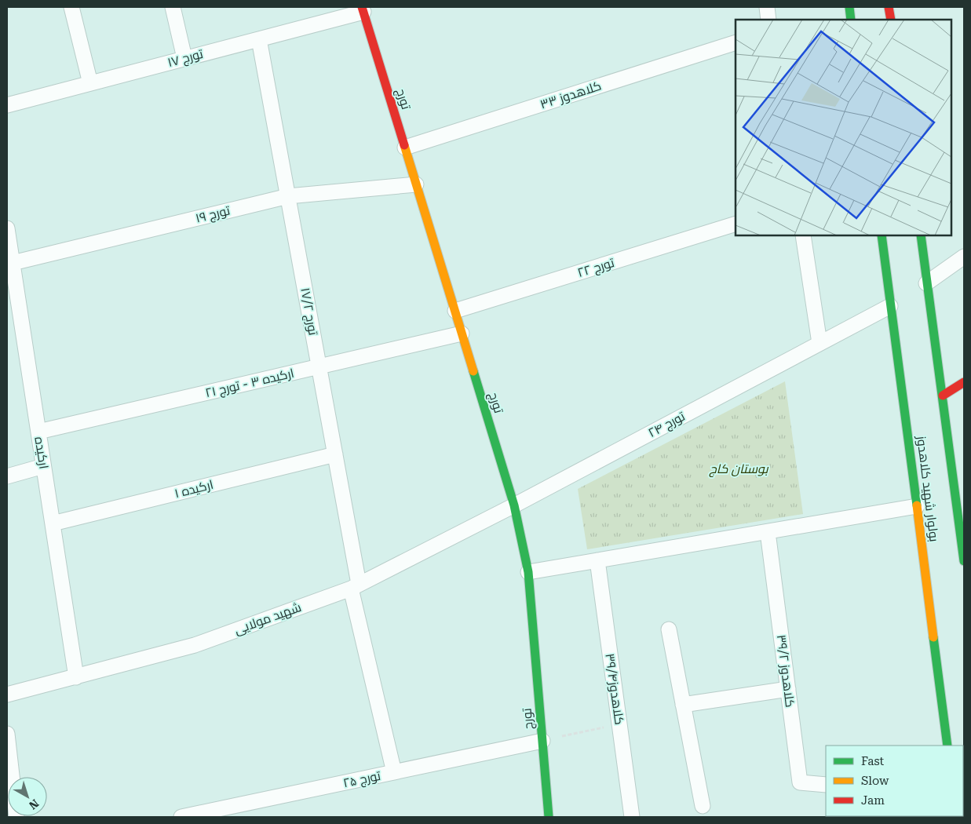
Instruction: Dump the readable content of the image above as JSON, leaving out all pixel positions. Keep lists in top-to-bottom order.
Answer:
{
  "streets": {
    "main road": ["تورج", "بولوار شهید کلاهدوز"],
    "street": [
      "تورج ۱۷",
      "کلاهدوز ۳۳",
      "تورج ۱۹",
      "تورج ۲۲",
      "تورج ۱۷/۲",
      "ارکیده ۳ - تورج ۲۱",
      "تورج ۲۴",
      "ارکیده",
      "ارکیده ۱",
      "شهید مولایی",
      "کلاهدوز ۳۹/۲",
      "کلاهدوز۳۹/۴",
      "تورج ۲۵"
    ]
  },
  "crossings": [
    ["تورج ۱۷", "تورج"],
    ["تورج ۱۷", "تورج ۱۷/۲"],
    ["کلاهدوز ۳۳", "تورج"],
    ["تورج", "تورج ۱۹"],
    ["تورج", "تورج ۲۲"],
    ["تورج", "ارکیده ۳ - تورج ۲۱"],
    ["تورج", "تورج ۲۴"],
    ["تورج", "شهید مولایی"],
    ["تورج", "تورج ۲۵"],
    ["تورج ۱۹", "تورج ۱۷/۲"],
    ["تورج ۱۹", "ارکیده"],
    ["تورج ۱۷/۲", "ارکیده ۳ - تورج ۲۱"],
    ["تورج ۱۷/۲", "ارکیده ۱"],
    ["تورج ۱۷/۲", "شهید مولایی"],
    ["تورج ۱۷/۲", "تورج ۲۵"],
    ["ارکیده ۳ - تورج ۲۱", "ارکیده"],
    ["تورج ۲۴", "بولوار شهید کلاهدوز"],
    ["تورج ۲۴", "شهید مولایی"],
    ["ارکیده", "ارکیده ۱"],
    ["ارکیده", "شهید مولایی"]
  ],
  "parks": ["بوستان کاج"],
  "legend": ["Fast", "Slow", "Jam"],
  "north": "bottom right"
}
